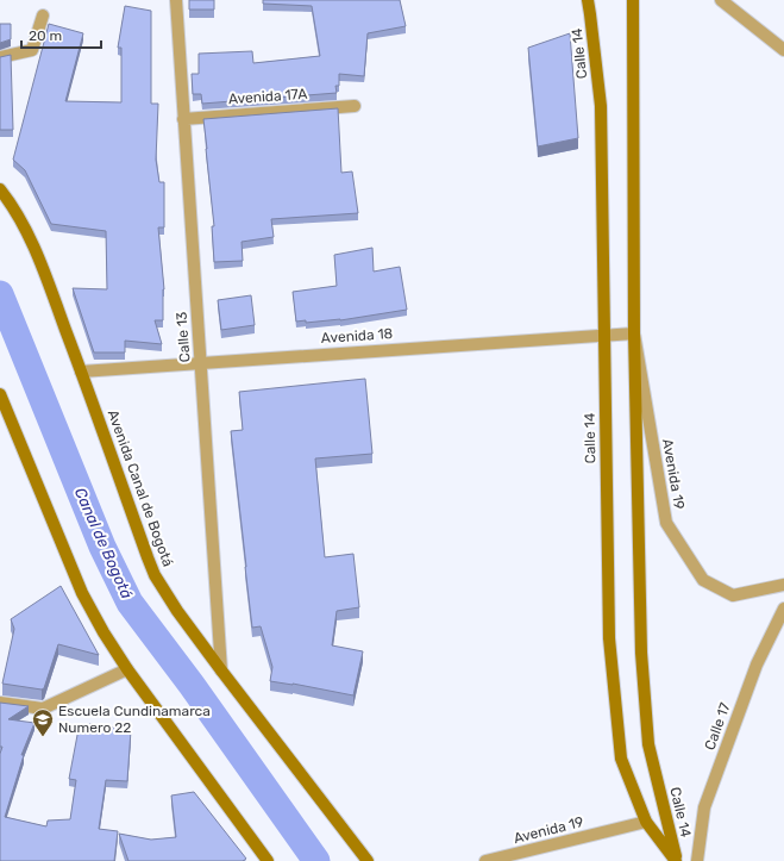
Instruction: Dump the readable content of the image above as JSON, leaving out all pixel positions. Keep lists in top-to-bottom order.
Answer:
{
  "streets": {
    "main road": ["Calle 14", "Avenida Canal de Bogotá"],
    "street": [
      "Avenida 17A",
      "Avenida 18",
      "Calle 13",
      "Avenida 19",
      "Calle 17"
    ]
  },
  "crossings": [
    ["Calle 14", "Avenida 18"],
    ["Calle 14", "Avenida 19"],
    ["Avenida 17A", "Calle 13"],
    ["Avenida 18", "Calle 13"],
    ["Avenida 18", "Avenida 19"],
    ["Avenida 18", "Avenida Canal de Bogotá"],
    ["Calle 13", "Avenida Canal de Bogotá"]
  ],
  "water": ["Canal de Bogotá"],
  "places": {
    "school or university": ["Escuela Cundinamarca Numero 22"]
  },
  "scale_bar": "20 m"
}
